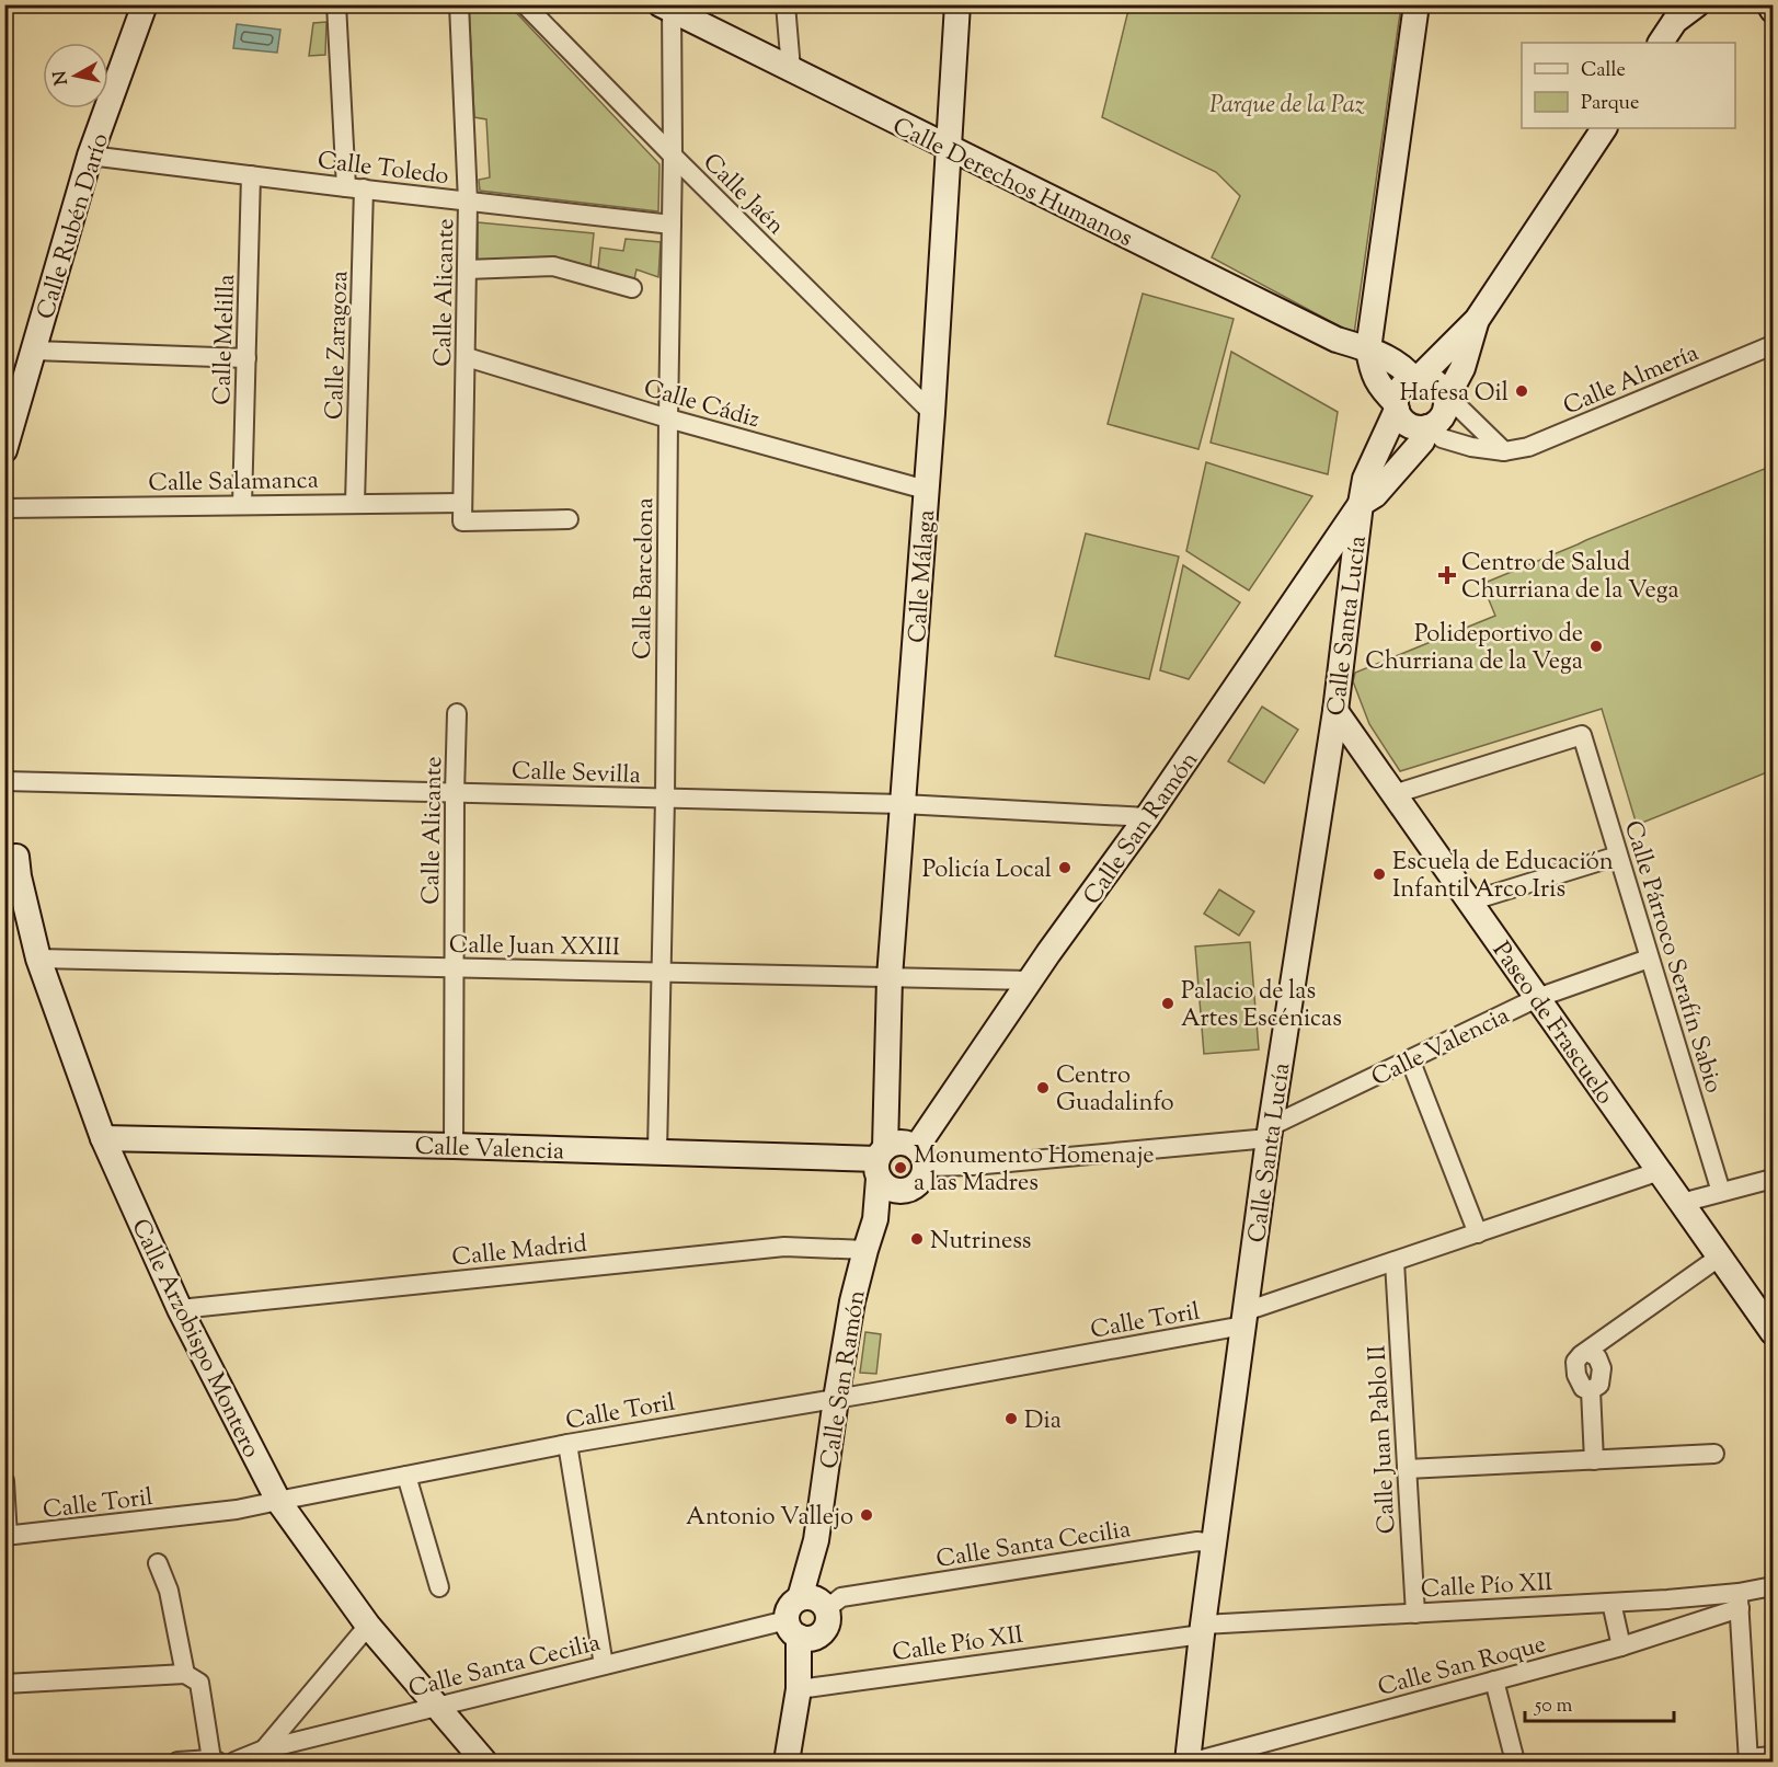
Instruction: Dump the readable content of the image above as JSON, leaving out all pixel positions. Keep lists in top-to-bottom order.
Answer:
{
  "streets": {
    "street": [
      "Calle Toledo",
      "Calle Derechos Humanos",
      "Calle Jaén",
      "Calle Rubén Darío",
      "Calle Alicante",
      "Calle Melilla",
      "Calle Zaragoza",
      "Calle Almería",
      "Calle Cádiz",
      "Calle Salamanca",
      "Calle Málaga",
      "Calle Barcelona",
      "Calle Santa Lucía",
      "Calle Sevilla",
      "Calle San Ramón",
      "Calle Juan XXIII",
      "Calle Párroco Serafín Sabio",
      "Paseo de Frascuelo",
      "Calle Valencia",
      "Calle Madrid",
      "Calle Toril",
      "Calle Arzobispo Montero",
      "Calle Juan Pablo II",
      "Calle Santa Cecilia",
      "Calle Pío XII",
      "Calle San Roque"
    ]
  },
  "crossings": [
    ["Calle Toledo", "Calle Rubén Darío"],
    ["Calle Toledo", "Calle Alicante"],
    ["Calle Toledo", "Calle Melilla"],
    ["Calle Toledo", "Calle Zaragoza"],
    ["Calle Toledo", "Calle Barcelona"],
    ["Calle Derechos Humanos", "Calle Almería"],
    ["Calle Derechos Humanos", "Calle Málaga"],
    ["Calle Derechos Humanos", "Calle Barcelona"],
    ["Calle Derechos Humanos", "Calle San Ramón"],
    ["Calle Jaén", "Calle Málaga"],
    ["Calle Jaén", "Calle Barcelona"],
    ["Calle Alicante", "Calle Cádiz"],
    ["Calle Alicante", "Calle Salamanca"],
    ["Calle Alicante", "Calle Sevilla"],
    ["Calle Alicante", "Calle Juan XXIII"],
    ["Calle Alicante", "Calle Valencia"],
    ["Calle Melilla", "Calle Salamanca"],
    ["Calle Zaragoza", "Calle Salamanca"],
    ["Calle Almería", "Calle San Ramón"],
    ["Calle Cádiz", "Calle Málaga"],
    ["Calle Cádiz", "Calle Barcelona"],
    ["Calle Málaga", "Calle Sevilla"],
    ["Calle Málaga", "Calle San Ramón"],
    ["Calle Málaga", "Calle Juan XXIII"],
    ["Calle Málaga", "Calle Valencia"],
    ["Calle Barcelona", "Calle Sevilla"],
    ["Calle Barcelona", "Calle Juan XXIII"],
    ["Calle Barcelona", "Calle Valencia"],
    ["Calle Santa Lucía", "Calle San Ramón"],
    ["Calle Santa Lucía", "Paseo de Frascuelo"],
    ["Calle Santa Lucía", "Calle Valencia"],
    ["Calle Santa Lucía", "Calle Toril"],
    ["Calle Santa Lucía", "Calle Santa Cecilia"],
    ["Calle Santa Lucía", "Calle Pío XII"],
    ["Calle Sevilla", "Calle San Ramón"],
    ["Calle San Ramón", "Calle Juan XXIII"],
    ["Calle San Ramón", "Calle Valencia"],
    ["Calle San Ramón", "Calle Madrid"],
    ["Calle San Ramón", "Calle Toril"],
    ["Calle San Ramón", "Calle Santa Cecilia"],
    ["Calle Juan XXIII", "Calle Arzobispo Montero"],
    ["Calle Párroco Serafín Sabio", "Paseo de Frascuelo"],
    ["Calle Párroco Serafín Sabio", "Calle Valencia"],
    ["Paseo de Frascuelo", "Calle Valencia"],
    ["Paseo de Frascuelo", "Calle Toril"],
    ["Calle Valencia", "Calle Arzobispo Montero"],
    ["Calle Madrid", "Calle Arzobispo Montero"],
    ["Calle Toril", "Calle Arzobispo Montero"],
    ["Calle Toril", "Calle Juan Pablo II"],
    ["Calle Arzobispo Montero", "Calle Santa Cecilia"],
    ["Calle Juan Pablo II", "Calle Pío XII"],
    ["Calle Pío XII", "Calle San Roque"]
  ],
  "parks": ["Parque de la Paz"],
  "places": {
    "other": [
      "Hafesa Oil",
      "Polideportivo de Churriana de la Vega",
      "Policía Local",
      "Escuela de Educación Infantil Arco Iris",
      "Palacio de las Artes Escénicas",
      "Centro Guadalinfo",
      "Monumento Homenaje a las Madres",
      "Nutriness",
      "Dia",
      "Antonio Vallejo"
    ],
    "health": ["Centro de Salud Churriana de la Vega"]
  },
  "legend": ["Calle", "Parque"],
  "scale_bar": "50 m",
  "north": "left"
}
